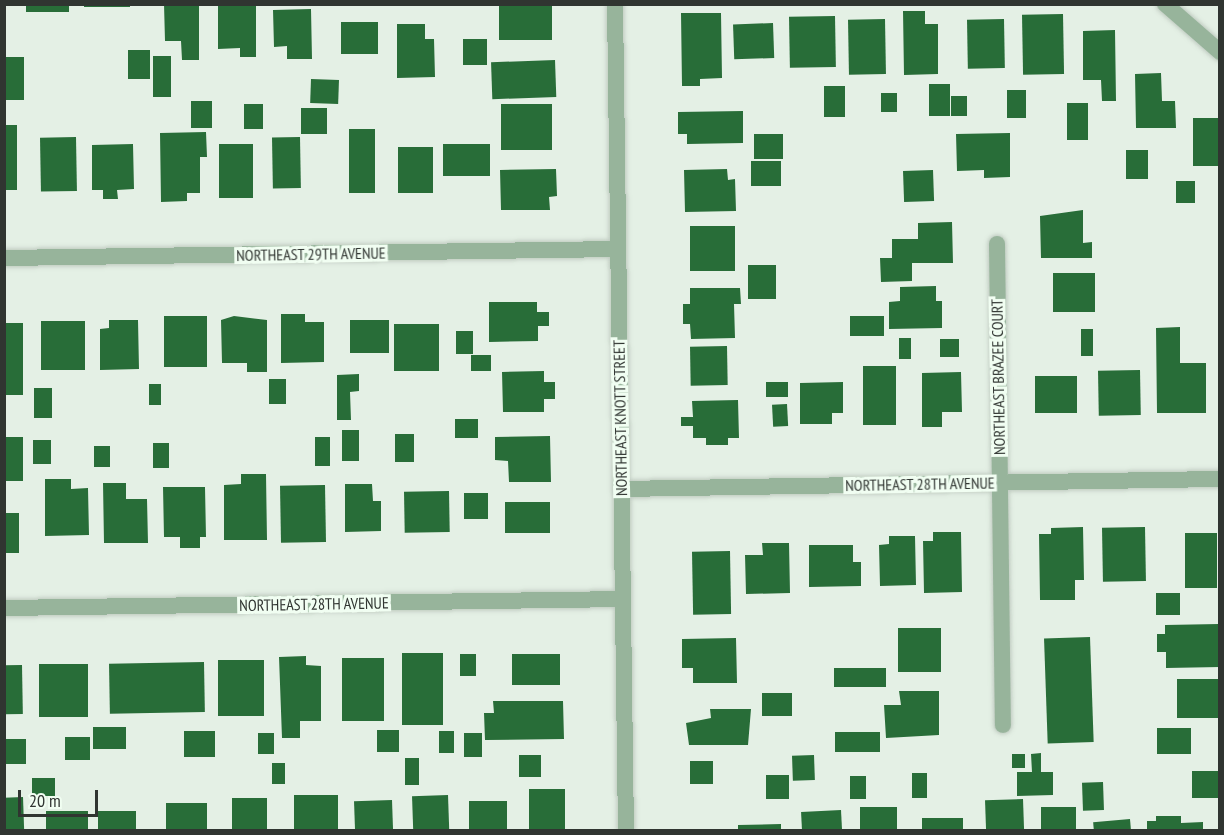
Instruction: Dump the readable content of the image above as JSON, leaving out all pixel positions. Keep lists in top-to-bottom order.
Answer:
{
  "streets": {
    "street": [
      "NORTHEAST 29TH AVENUE",
      "NORTHEAST BRAZEE COURT",
      "NORTHEAST KNOTT STREET",
      "NORTHEAST 28TH AVENUE"
    ]
  },
  "crossings": [
    ["NORTHEAST 29TH AVENUE", "NORTHEAST KNOTT STREET"],
    ["NORTHEAST BRAZEE COURT", "NORTHEAST 28TH AVENUE"],
    ["NORTHEAST KNOTT STREET", "NORTHEAST 28TH AVENUE"]
  ],
  "scale_bar": "20 m"
}
